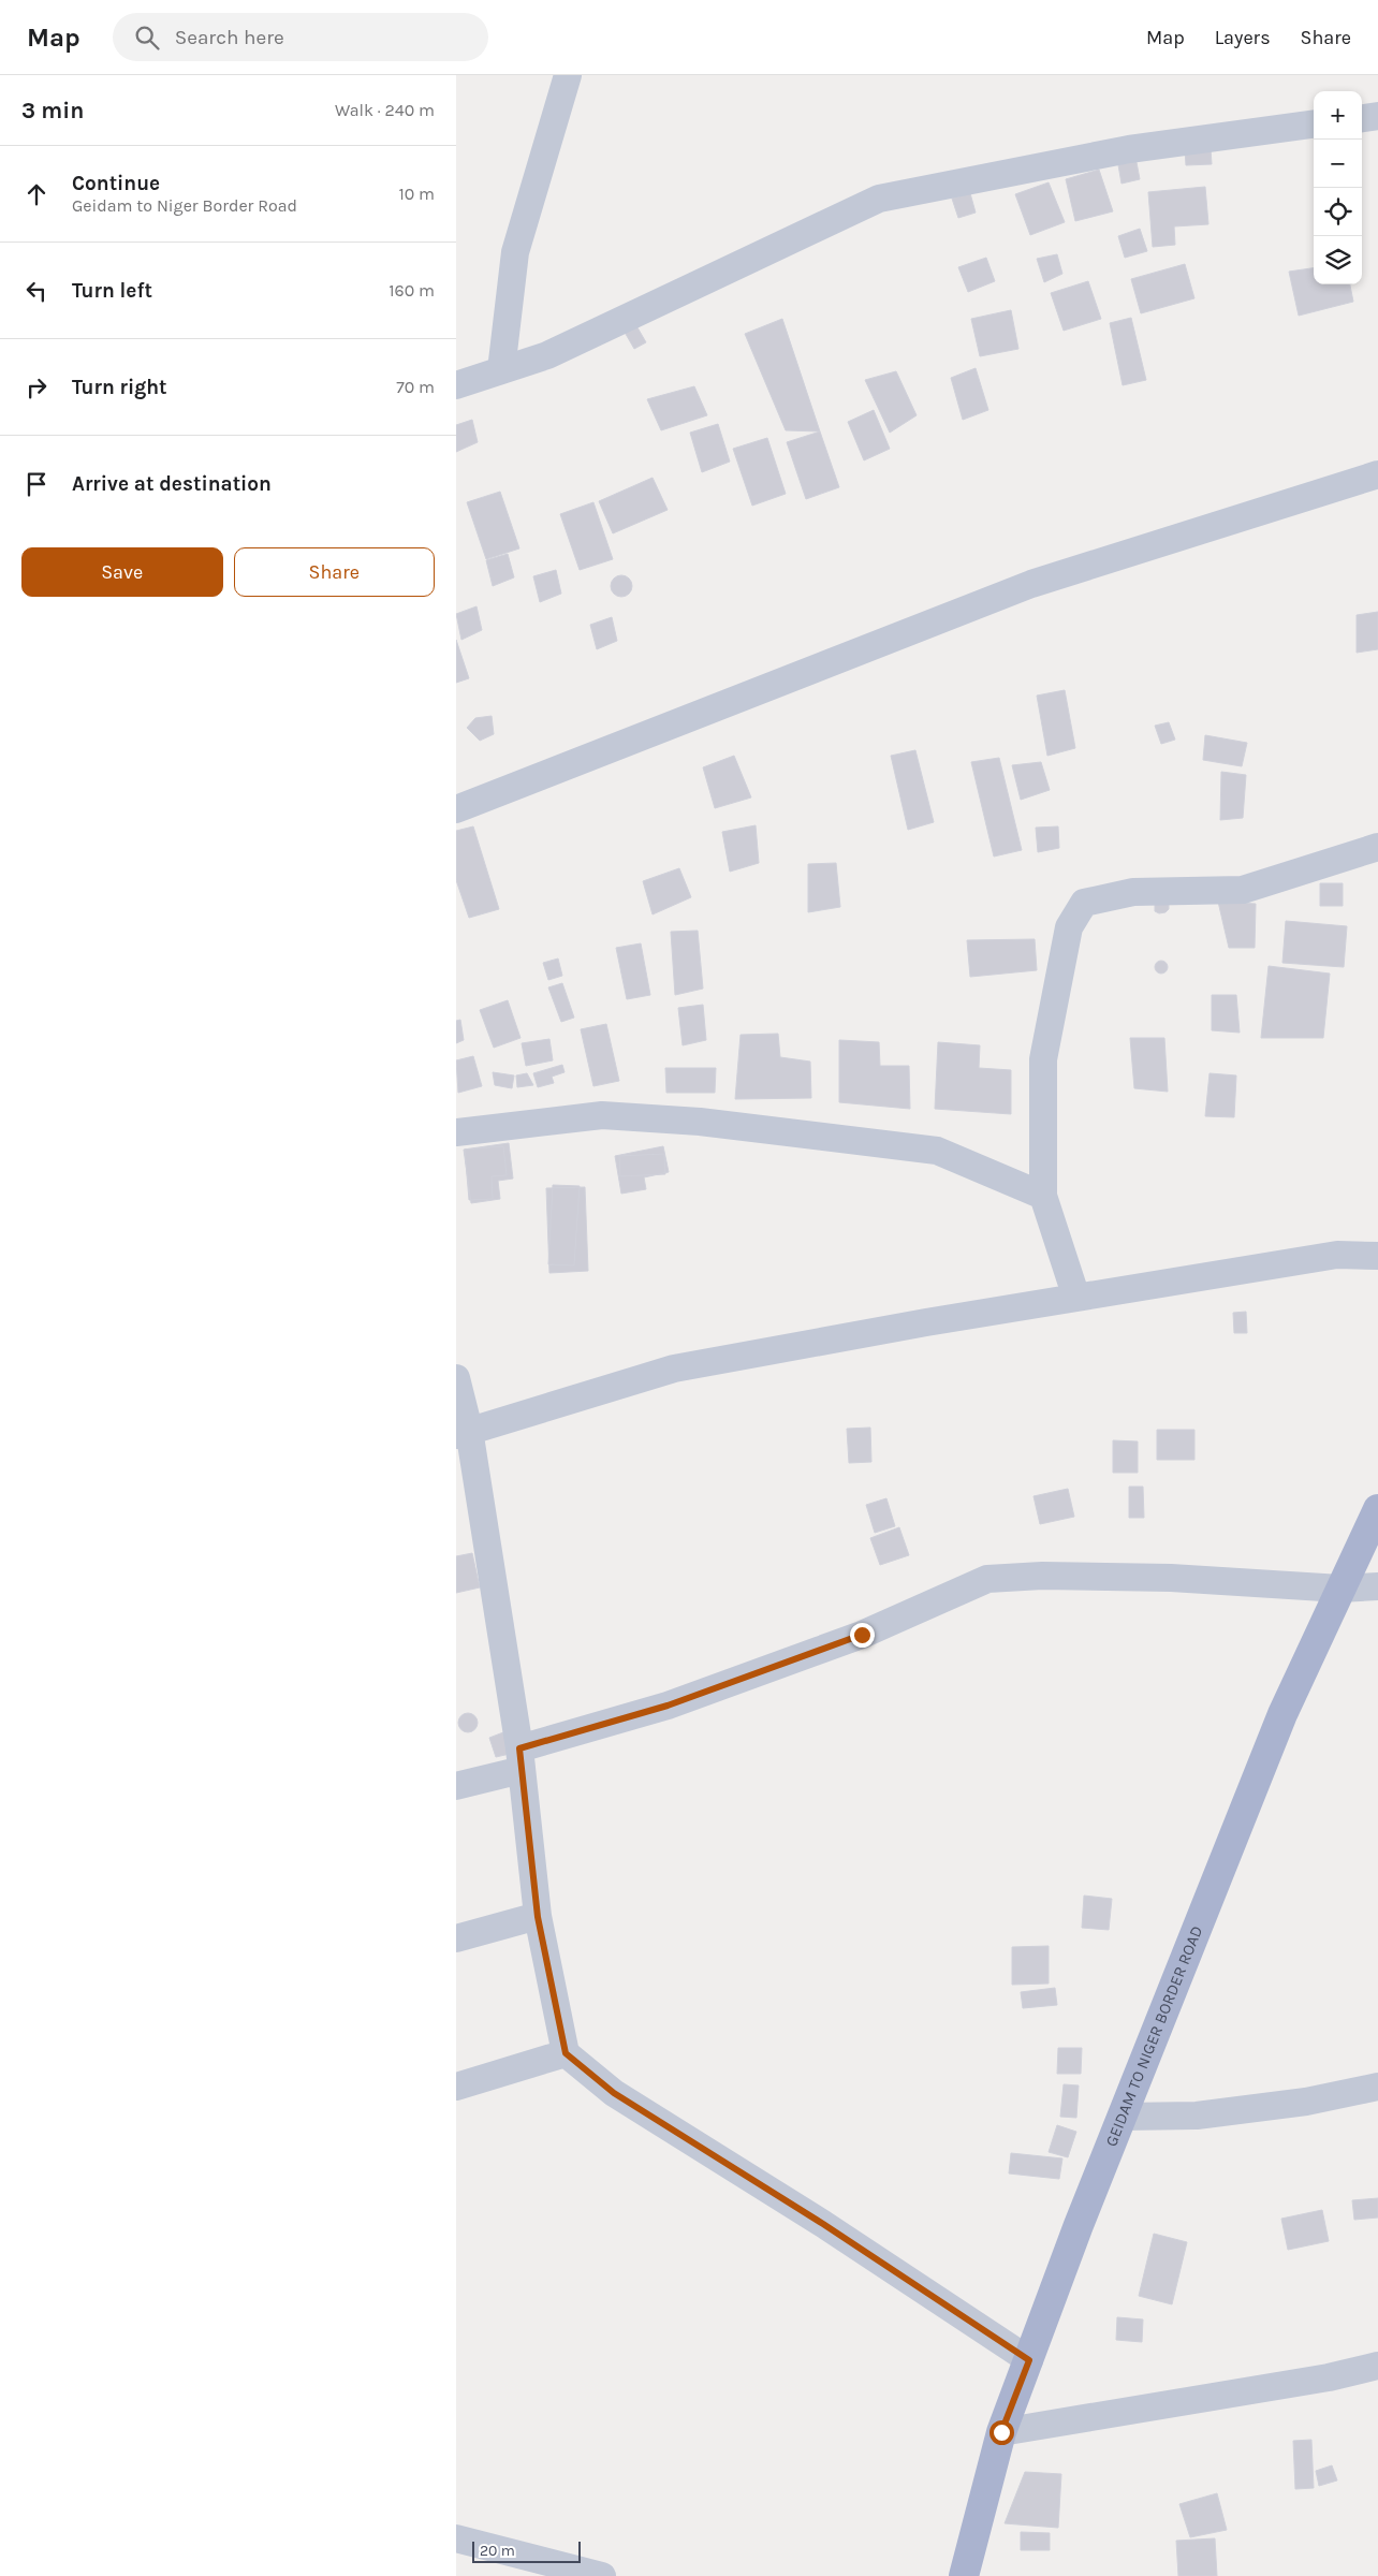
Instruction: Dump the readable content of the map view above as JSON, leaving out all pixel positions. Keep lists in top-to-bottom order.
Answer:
{
  "streets": {
    "main road": ["GEIDAM TO NIGER BORDER ROAD"]
  },
  "scale_bar": "20 m",
  "page": {
    "header": "Map",
    "search": "Search here",
    "nav": ["Map", "Layers", "Share"],
    "heading": ["3 min", "Walk · 240 m"],
    "map_buttons": ["+", "−"],
    "list": [
      ["Continue", "Geidam to Niger Border Road", "10 m"],
      ["Turn left", "160 m"],
      ["Turn right", "70 m"],
      "Arrive at destination"
    ],
    "buttons": ["Save", "Share"],
    "scale": "20 m"
  }
}
